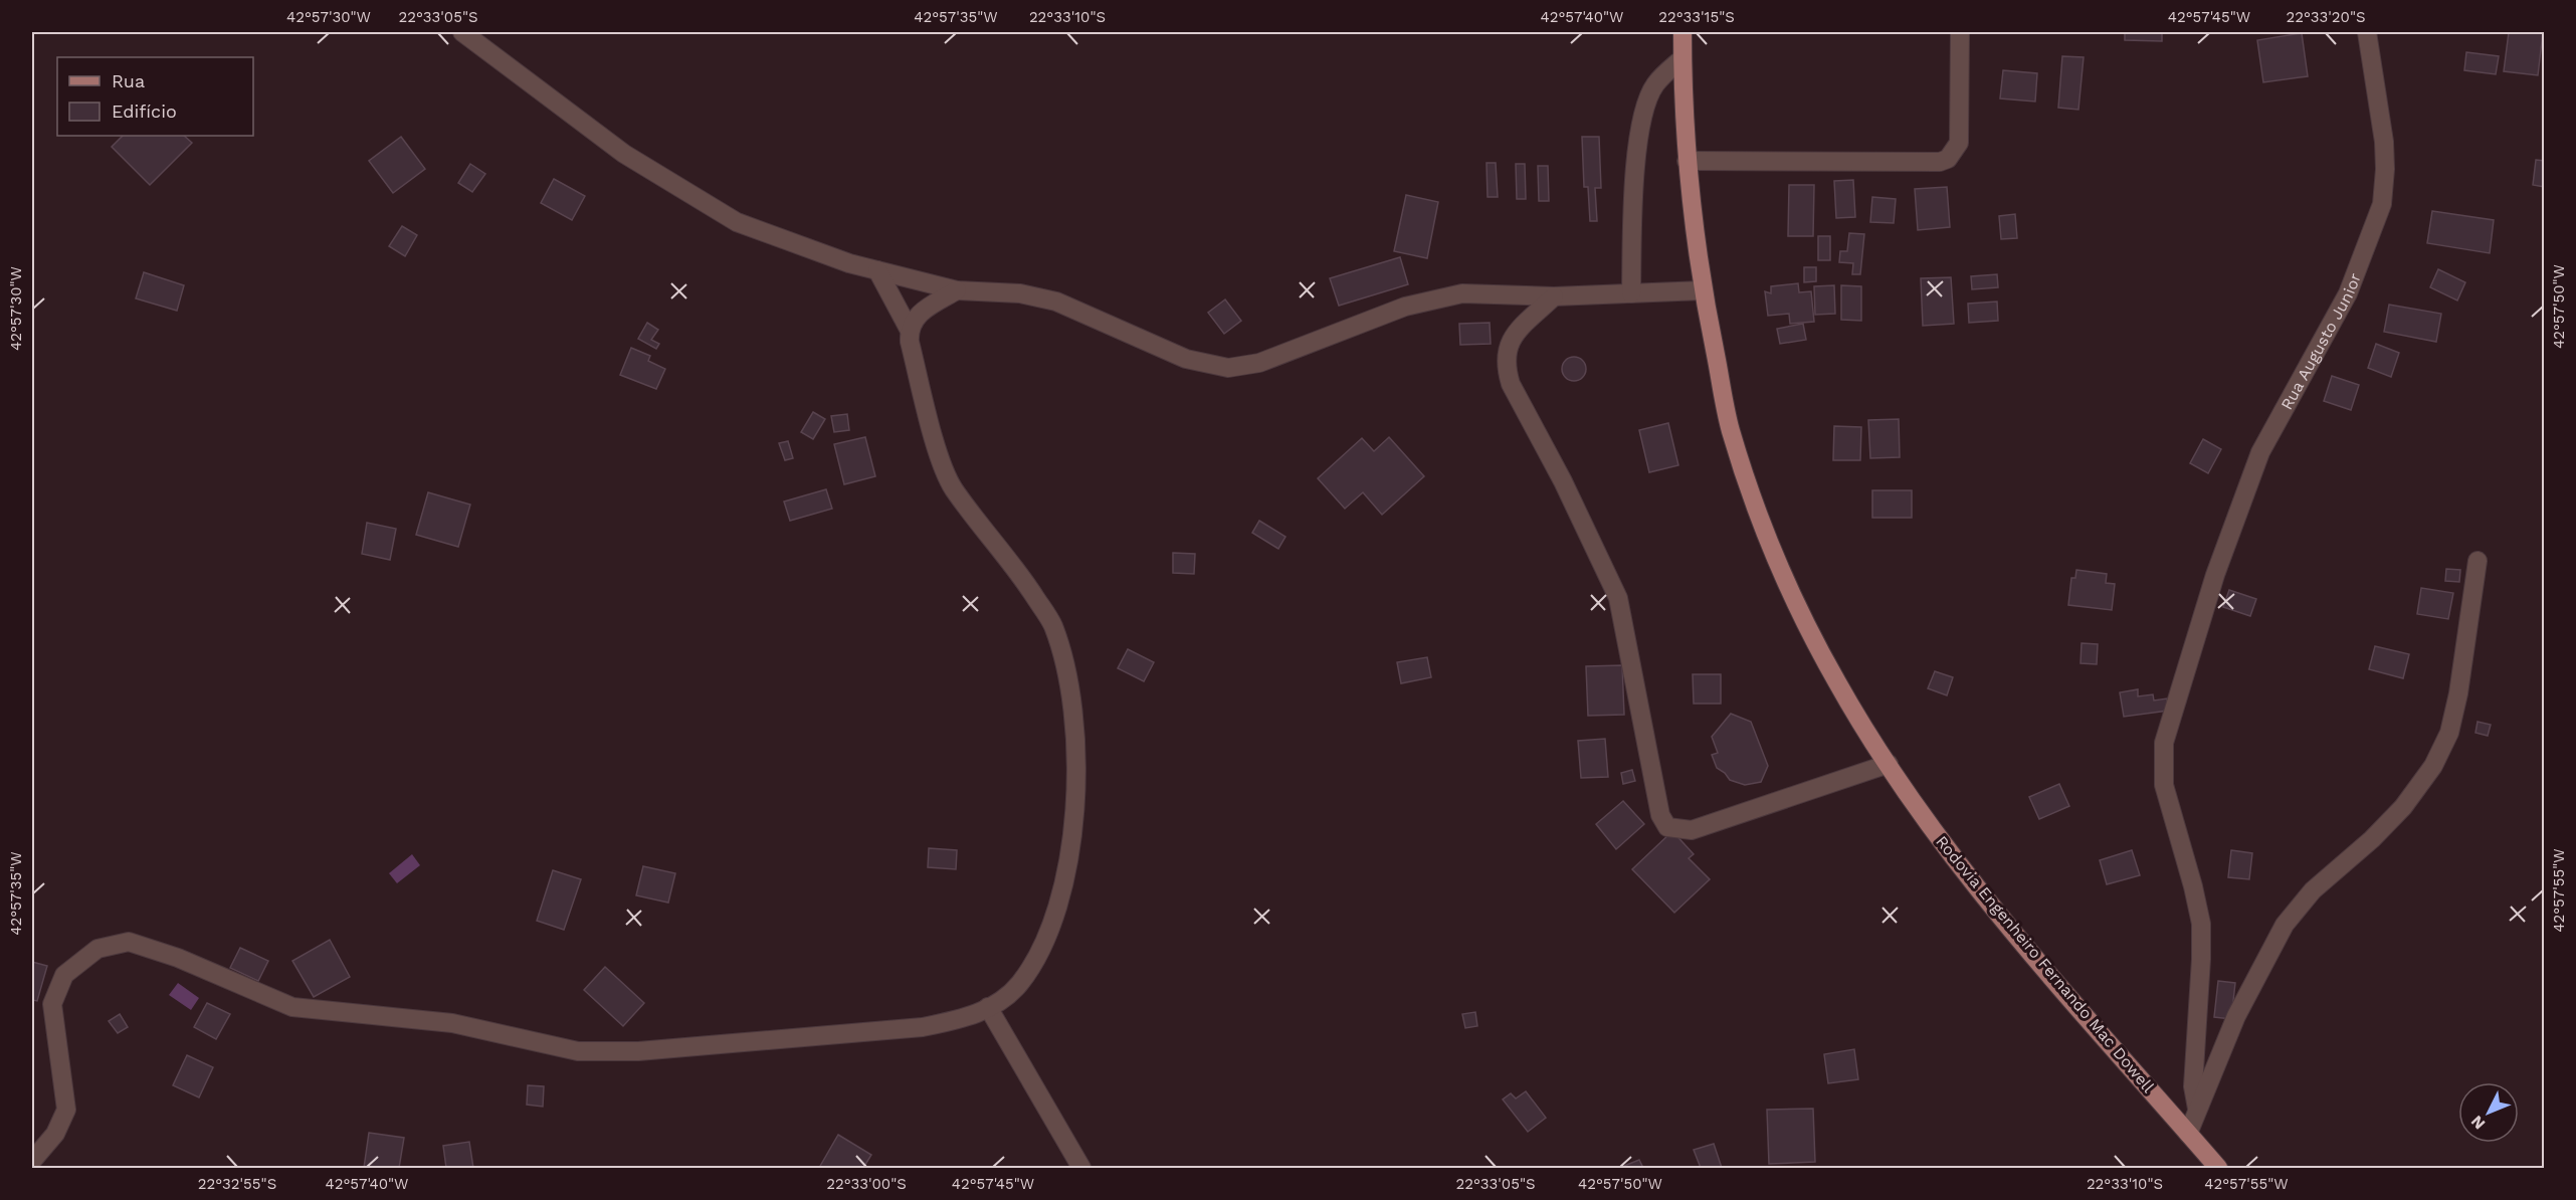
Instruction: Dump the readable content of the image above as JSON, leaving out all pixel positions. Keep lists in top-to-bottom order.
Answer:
{
  "streets": {
    "main road": ["Rodovia Engenheiro Fernando Mac Dowell"],
    "street": ["Rua Augusto Junior"]
  },
  "legend": ["Rua", "Edifício"],
  "north": "bottom left",
  "coordinates": [
    "42°57'30\"W",
    "22°33'05\"S",
    "42°57'35\"W",
    "22°33'10\"S",
    "42°57'40\"W",
    "22°33'15\"S",
    "42°57'45\"W",
    "22°33'20\"S",
    "42°57'50\"W",
    "42°57'55\"W",
    "22°32'55\"S",
    "22°33'00\"S"
  ]
}
